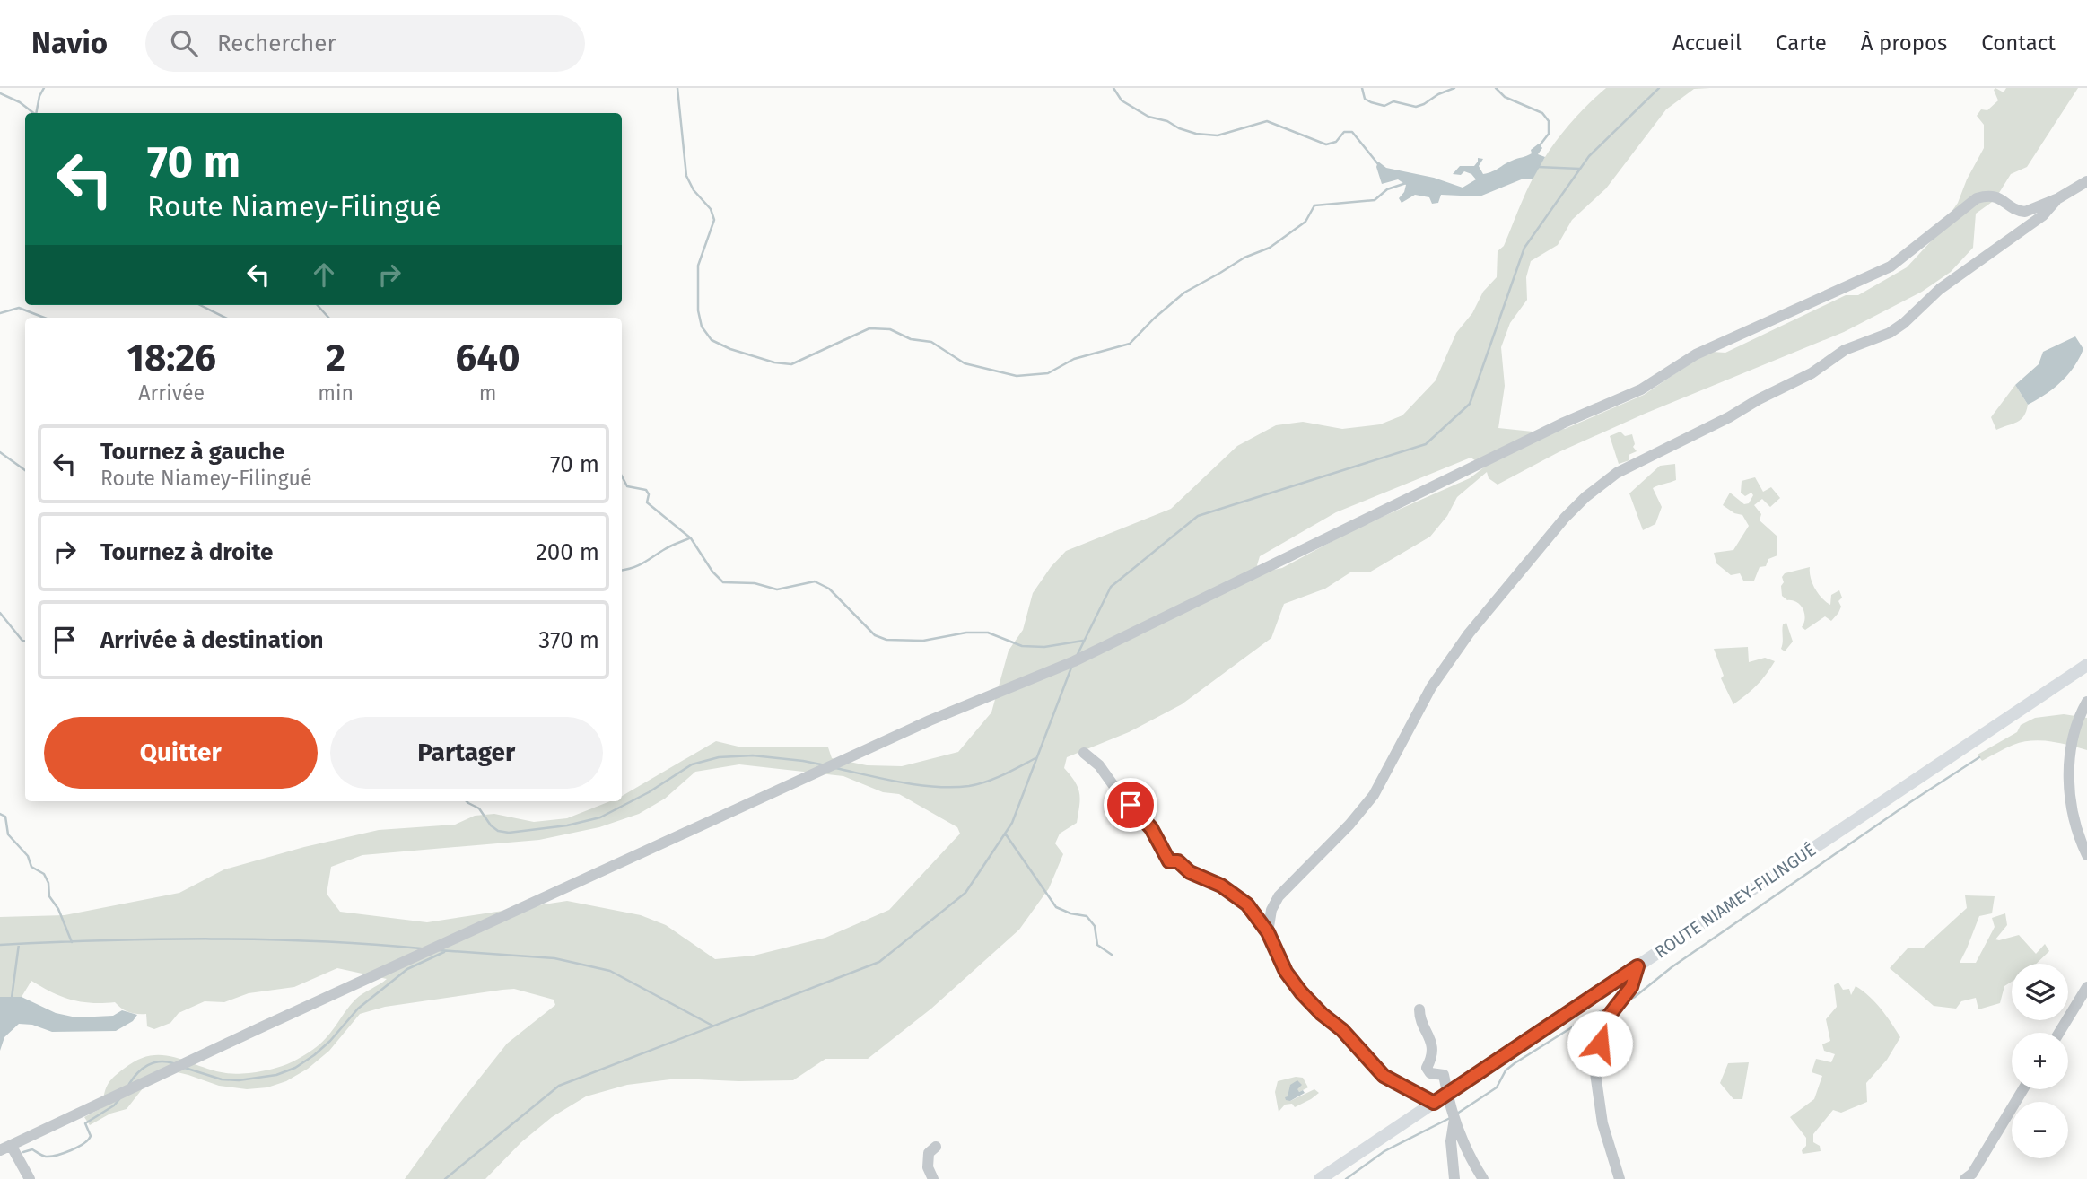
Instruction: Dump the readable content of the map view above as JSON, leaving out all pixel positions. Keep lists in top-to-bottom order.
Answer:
{
  "streets": {
    "main road": ["ROUTE NIAMEY-FILINGUÉ"]
  },
  "page": {
    "header": "Navio",
    "search": "Rechercher",
    "nav": [
      "Accueil",
      "Carte",
      "À propos",
      "Contact"
    ],
    "turn": ["70 m", "Route Niamey-Filingué"],
    "eta": [
      "18:26",
      "Arrivée",
      "2",
      "min",
      "640",
      "m"
    ],
    "list": [
      {
        "name": "Tournez à gauche",
        "note": "Route Niamey-Filingué",
        "value": "70 m"
      },
      {
        "name": "Tournez à droite",
        "value": "200 m"
      },
      {
        "name": "Arrivée à destination",
        "value": "370 m"
      }
    ],
    "buttons": ["Quitter", "Partager"],
    "map_buttons": ["+", "−"]
  }
}
